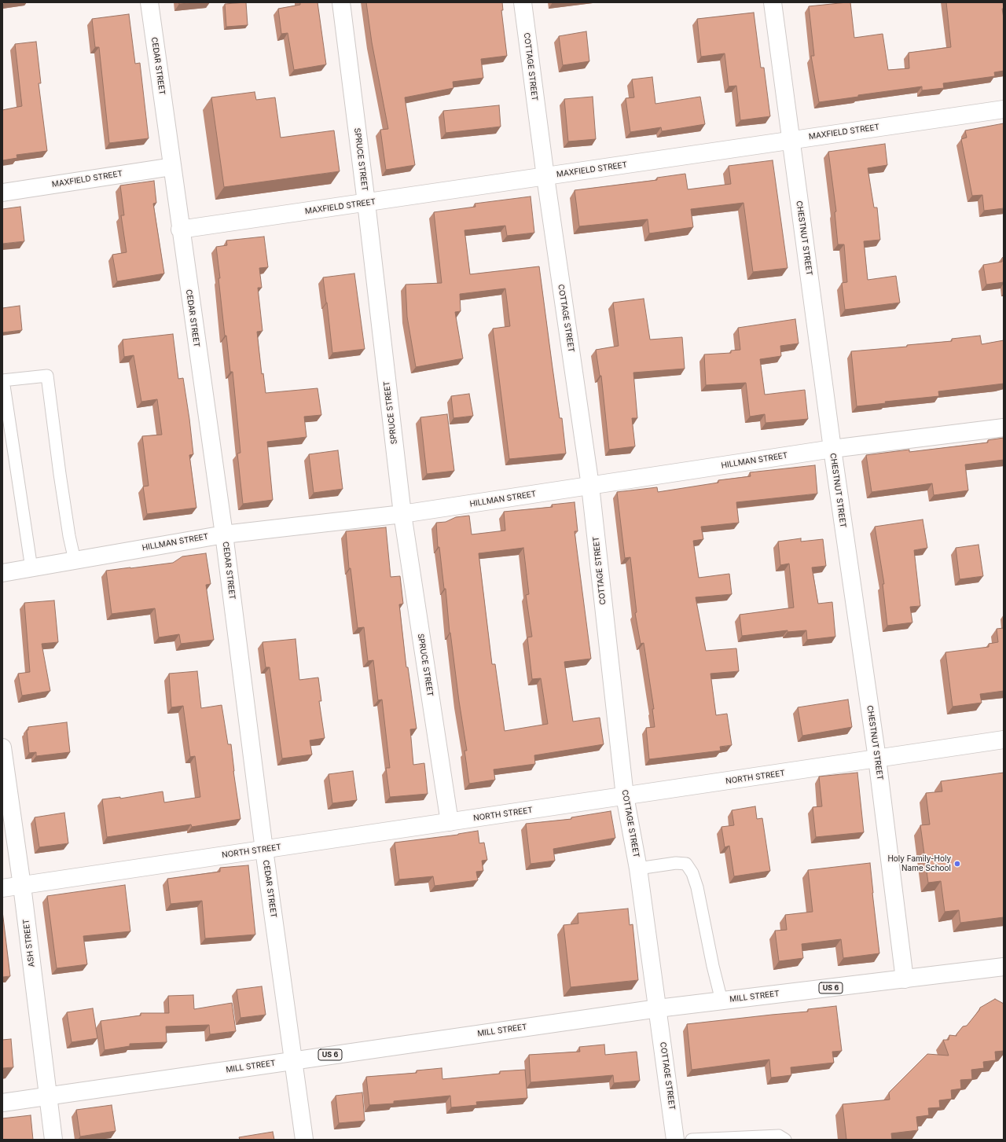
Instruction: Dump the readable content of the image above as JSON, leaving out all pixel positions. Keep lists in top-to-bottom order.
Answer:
{
  "streets": {
    "street": [
      "CEDAR STREET",
      "COTTAGE STREET",
      "MAXFIELD STREET",
      "SPRUCE STREET",
      "CHESTNUT STREET",
      "HILLMAN STREET",
      "NORTH STREET",
      "ASH STREET",
      "US 6",
      "MILL STREET"
    ]
  },
  "crossings": [
    ["CEDAR STREET", "MAXFIELD STREET"],
    ["CEDAR STREET", "HILLMAN STREET"],
    ["CEDAR STREET", "NORTH STREET"],
    ["CEDAR STREET", "MILL STREET"],
    ["COTTAGE STREET", "MAXFIELD STREET"],
    ["COTTAGE STREET", "HILLMAN STREET"],
    ["COTTAGE STREET", "NORTH STREET"],
    ["COTTAGE STREET", "MILL STREET"],
    ["MAXFIELD STREET", "SPRUCE STREET"],
    ["MAXFIELD STREET", "CHESTNUT STREET"],
    ["SPRUCE STREET", "HILLMAN STREET"],
    ["SPRUCE STREET", "NORTH STREET"],
    ["CHESTNUT STREET", "HILLMAN STREET"],
    ["CHESTNUT STREET", "NORTH STREET"],
    ["CHESTNUT STREET", "MILL STREET"],
    ["NORTH STREET", "ASH STREET"],
    ["ASH STREET", "MILL STREET"]
  ],
  "places": ["Holy Family-Holy Name School"]
}
